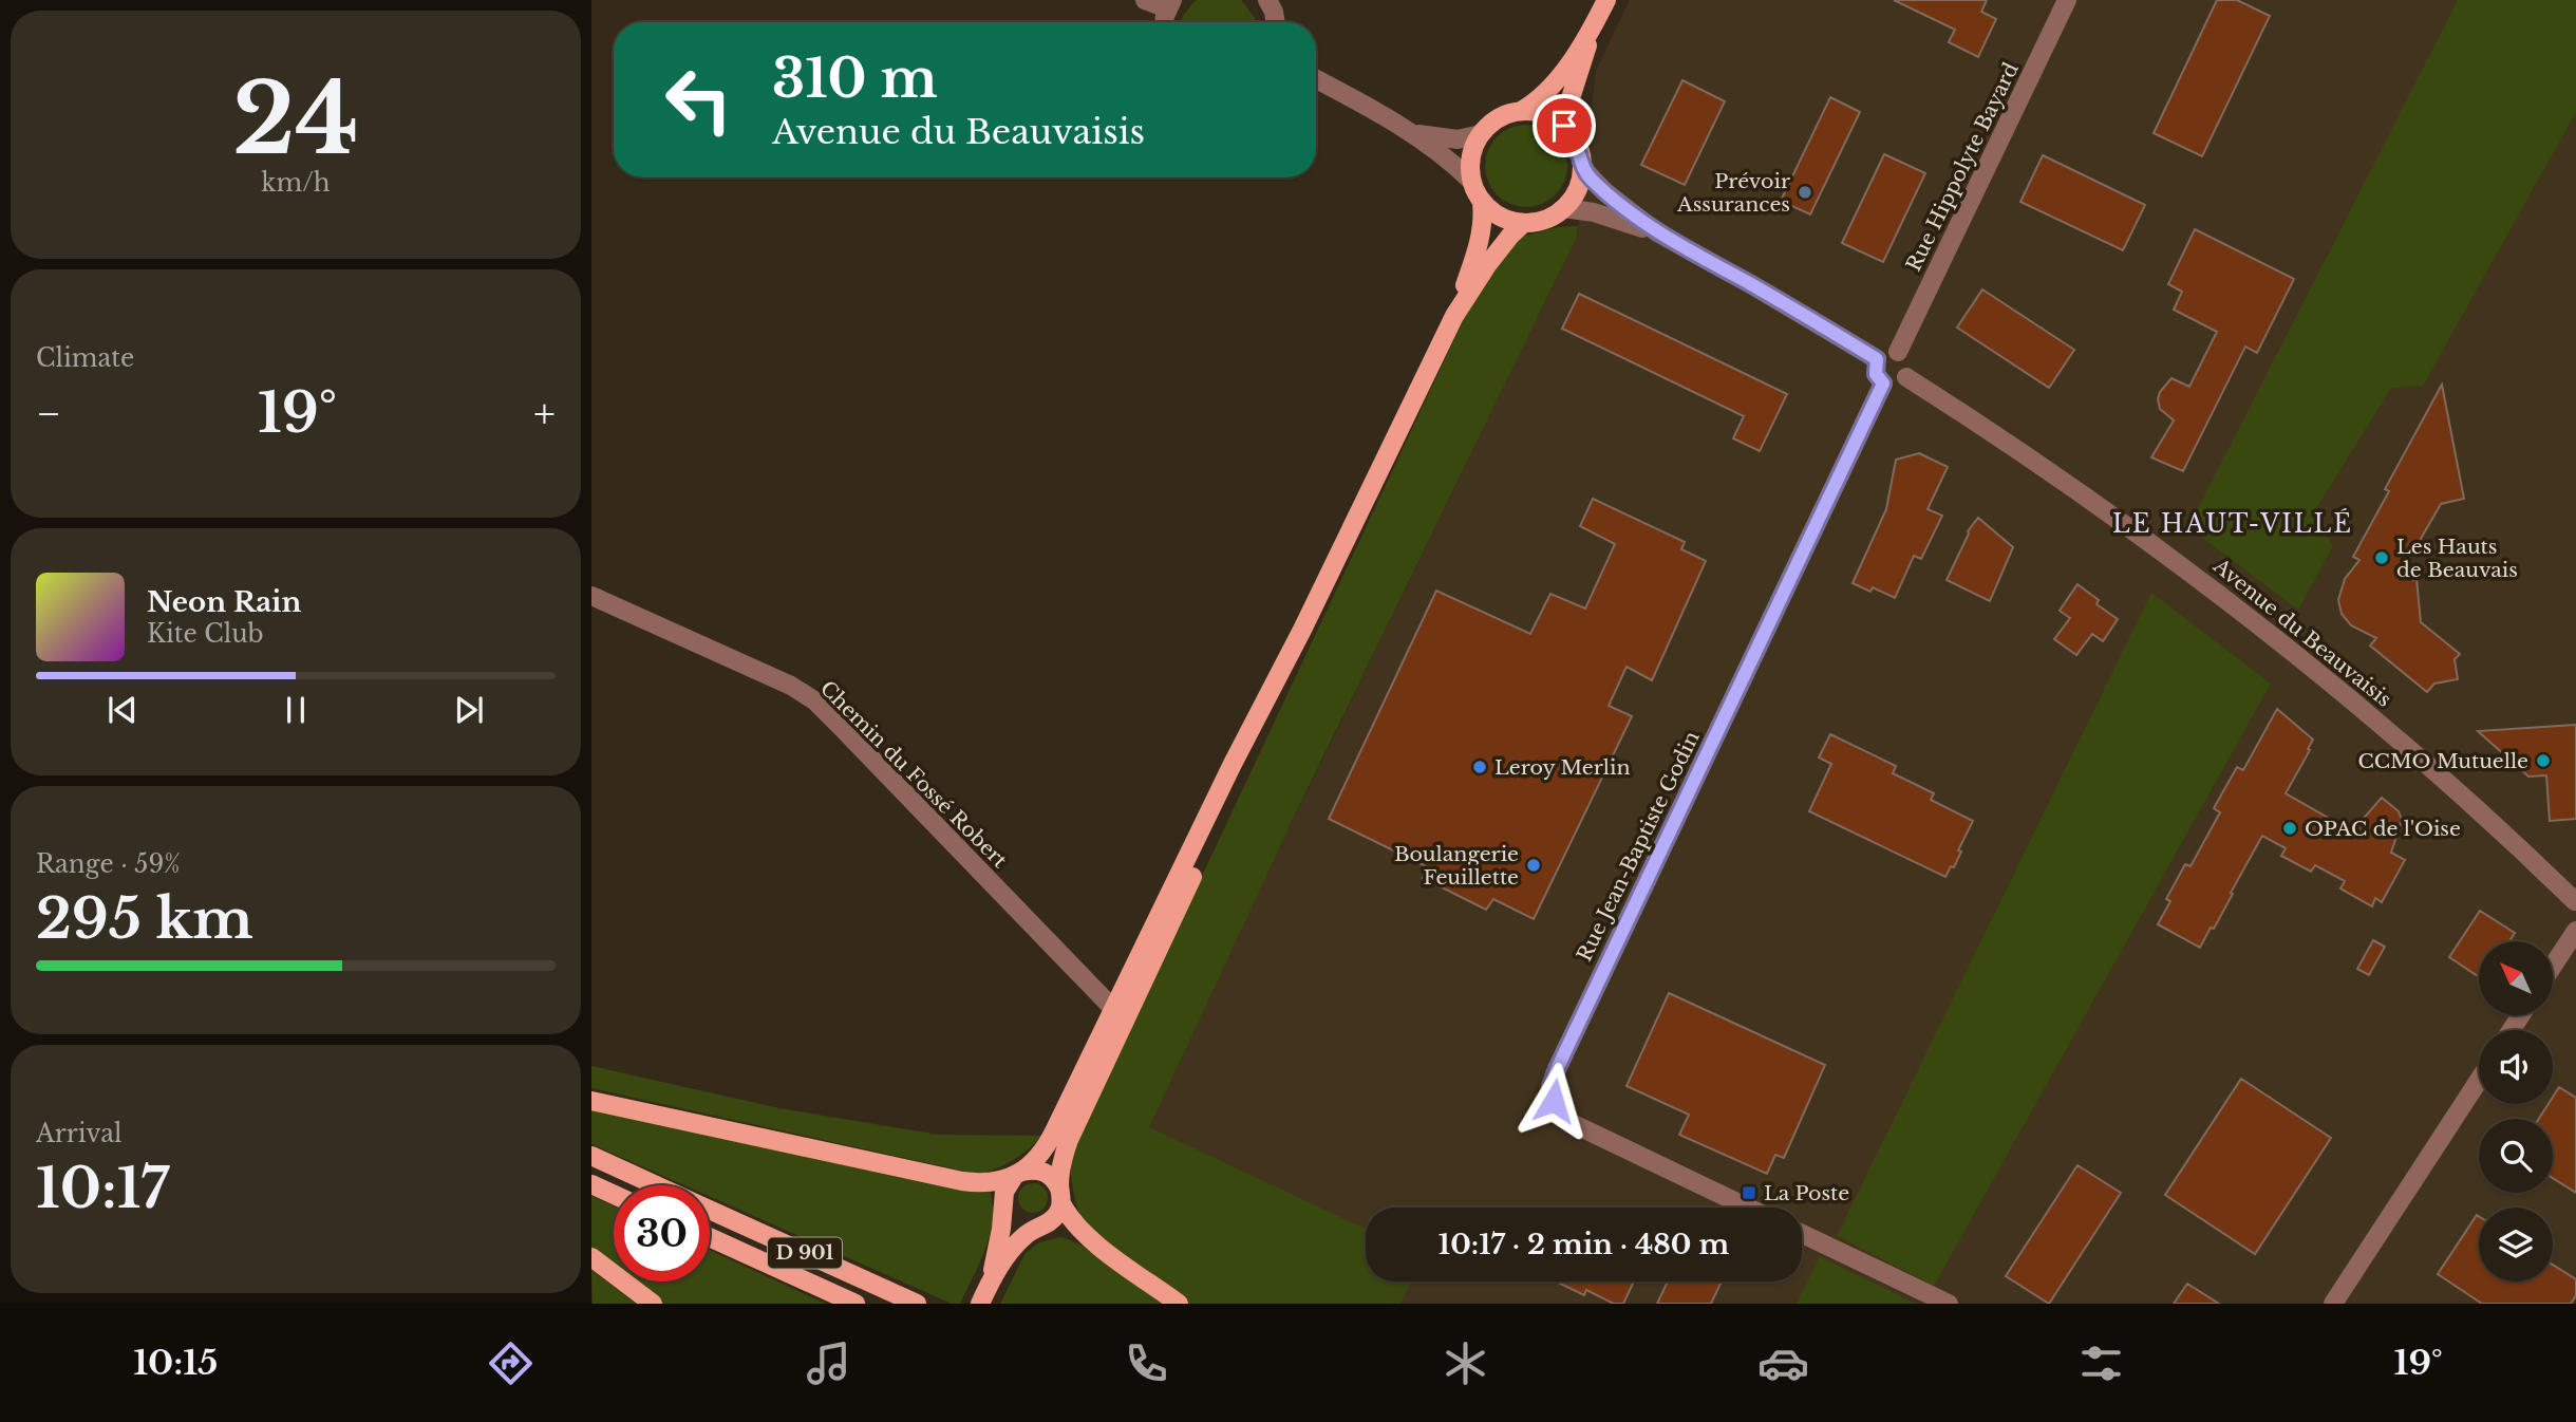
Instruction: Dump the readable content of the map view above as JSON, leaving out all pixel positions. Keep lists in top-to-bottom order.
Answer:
{
  "streets": {
    "main road": ["D 901"],
    "street": [
      "Rue Hippolyte Bayard",
      "Avenue du Beauvaisis",
      "Chemin du Fossé Robert",
      "Rue Jean-Baptiste Godin"
    ]
  },
  "crossings": [
    ["Rue Hippolyte Bayard", "Avenue du Beauvaisis"],
    ["Rue Hippolyte Bayard", "Rue Jean-Baptiste Godin"],
    ["Avenue du Beauvaisis", "Rue Jean-Baptiste Godin"]
  ],
  "districts": ["LE HAUT-VILLÉ"],
  "places": {
    "other": [
      "Prévoir Assurances",
      "Les Hauts de Beauvais",
      "CCMO Mutuelle",
      "Leroy Merlin",
      "OPAC de l'Oise",
      "Boulangerie Feuillette"
    ],
    "transit": ["La Poste"]
  },
  "north": "top left",
  "page": {
    "tile": [
      ["24", "km/h"],
      "Climate",
      ["Range · 59%", "295 km"],
      ["Arrival", "10:17"]
    ],
    "turn": ["310 m", "Avenue du Beauvaisis"],
    "heat": ["−", "19°", "+"],
    "song": ["Neon Rain", "Kite Club"],
    "limit": "30",
    "trip": "10:17 · 2 min · 480 m",
    "tabs": ["10:15", "19°"]
  }
}
